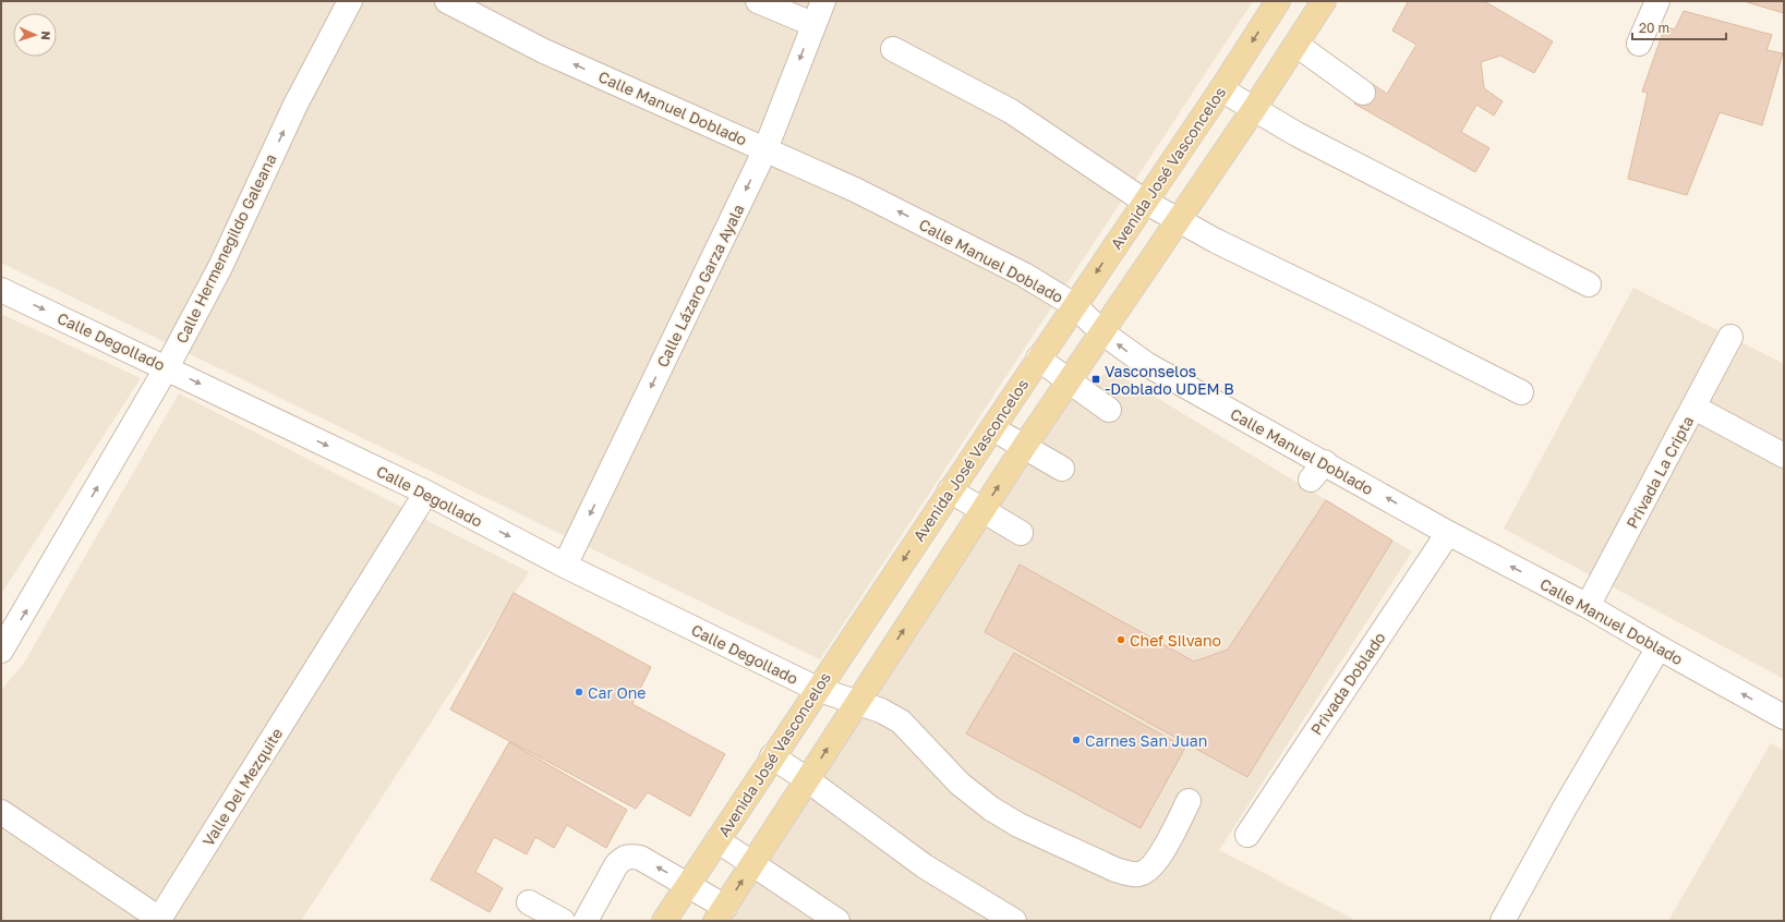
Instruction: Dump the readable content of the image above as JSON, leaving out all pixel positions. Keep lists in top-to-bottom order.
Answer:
{
  "streets": {
    "main road": ["Avenida José Vasconcelos"],
    "street": [
      "Calle Manuel Doblado",
      "Calle Hermenegildo Galeana",
      "Calle Lázaro Garza Ayala",
      "Calle Degollado",
      "Privada La Cripta",
      "Privada Doblado",
      "Valle Del Mezquite"
    ]
  },
  "crossings": [
    ["Calle Manuel Doblado", "Avenida José Vasconcelos"],
    ["Calle Manuel Doblado", "Calle Lázaro Garza Ayala"],
    ["Calle Manuel Doblado", "Privada La Cripta"],
    ["Calle Manuel Doblado", "Privada Doblado"],
    ["Avenida José Vasconcelos", "Calle Degollado"],
    ["Calle Hermenegildo Galeana", "Calle Degollado"],
    ["Calle Lázaro Garza Ayala", "Calle Degollado"],
    ["Calle Degollado", "Valle Del Mezquite"]
  ],
  "one_way": ["Calle Hermenegildo Galeana", "Calle Lázaro Garza Ayala", "Calle Degollado"],
  "places": {
    "transit": ["Vasconselos -Doblado UDEM B"],
    "other": ["Chef Silvano", "Car One", "Carnes San Juan"]
  },
  "scale_bar": "20 m",
  "north": "right"
}
